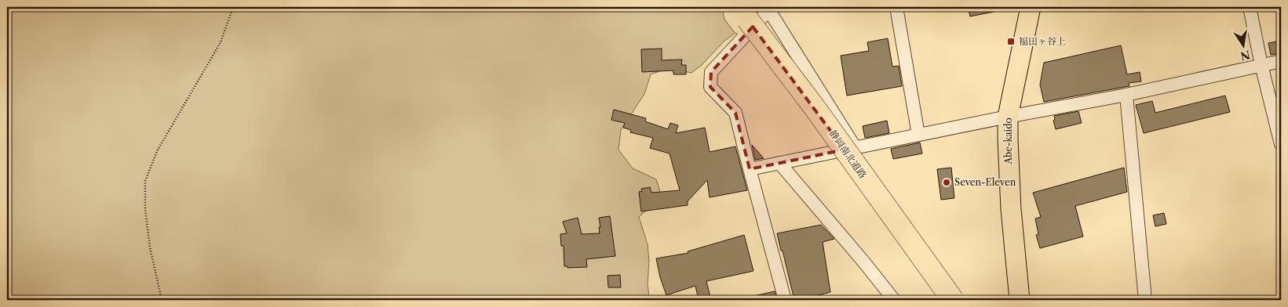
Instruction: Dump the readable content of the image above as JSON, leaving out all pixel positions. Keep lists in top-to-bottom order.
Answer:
{
  "streets": {
    "highway": ["静岡南北道路"],
    "main road": ["Abe-kaido"]
  },
  "places": {
    "transit": ["福田ヶ谷上"],
    "other": ["Seven-Eleven"]
  },
  "north": "bottom"
}
